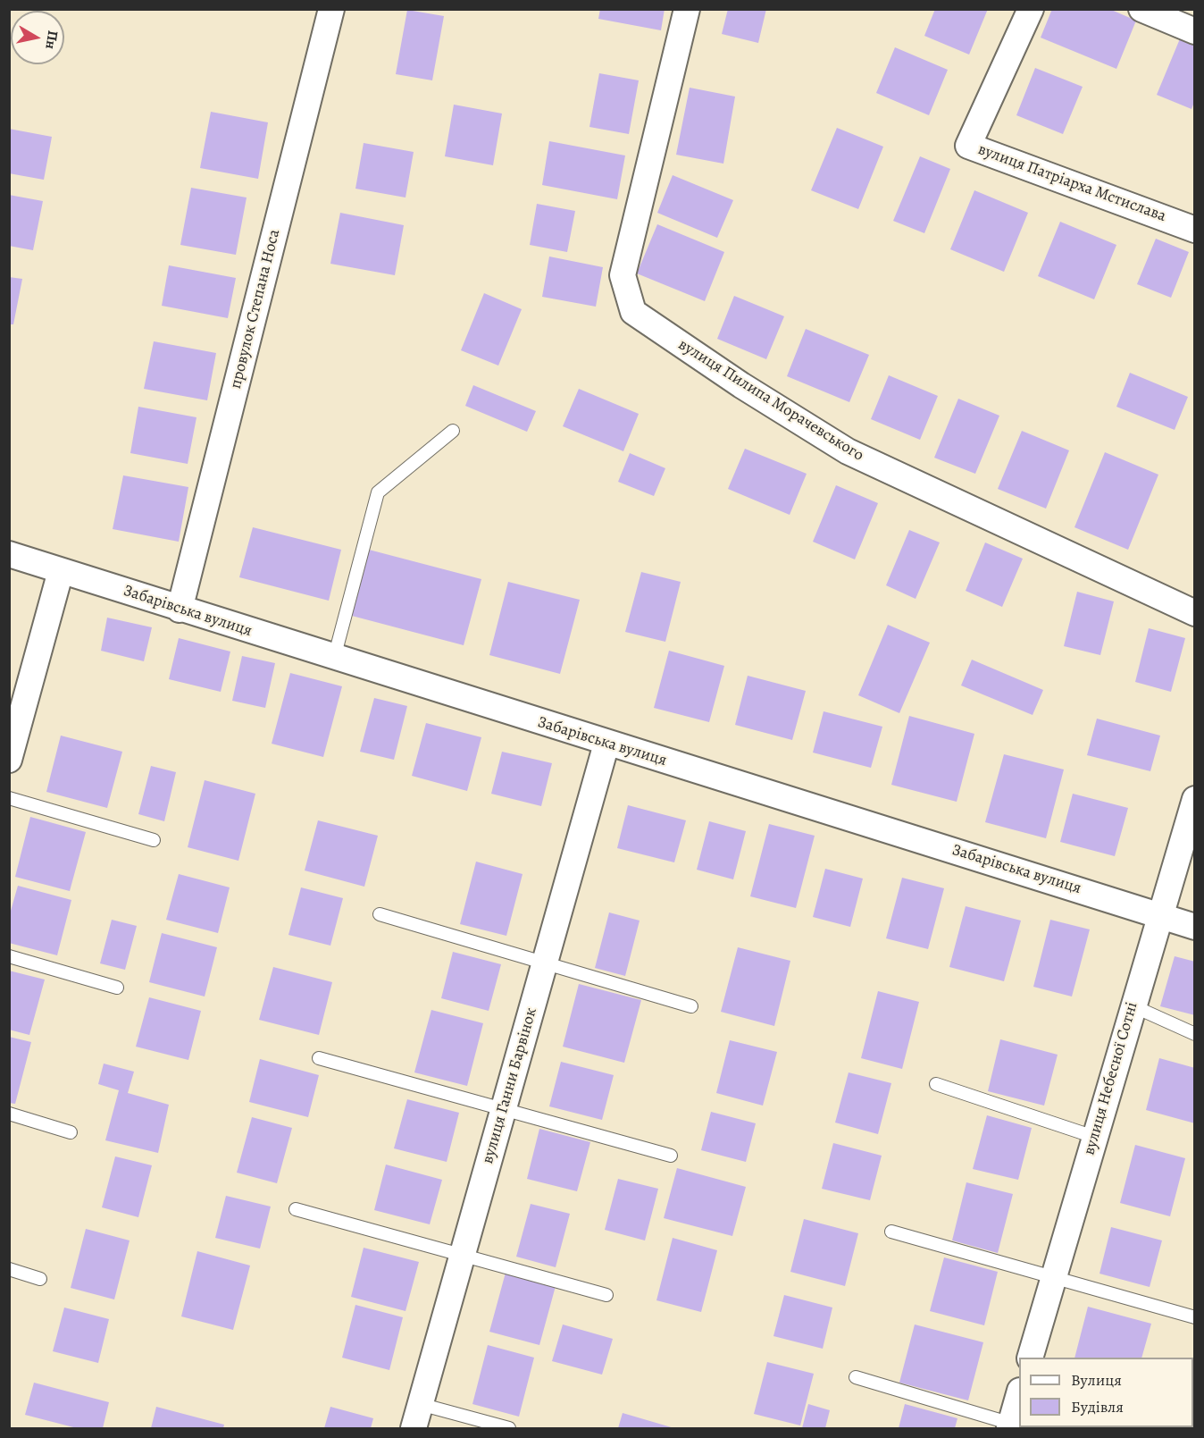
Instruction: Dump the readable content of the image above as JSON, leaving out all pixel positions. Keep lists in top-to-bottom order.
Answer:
{
  "streets": {
    "street": [
      "вулиця Патріарха Мстислава",
      "провулок Степана Носа",
      "вулиця Пилипа Морачевського",
      "Забарівська вулиця",
      "вулиця Небесної Сотні",
      "вулиця Ганни Барвінок"
    ]
  },
  "crossings": [
    ["провулок Степана Носа", "Забарівська вулиця"],
    ["Забарівська вулиця", "вулиця Небесної Сотні"],
    ["Забарівська вулиця", "вулиця Ганни Барвінок"]
  ],
  "legend": ["Вулиця", "Будівля"],
  "north": "right"
}
